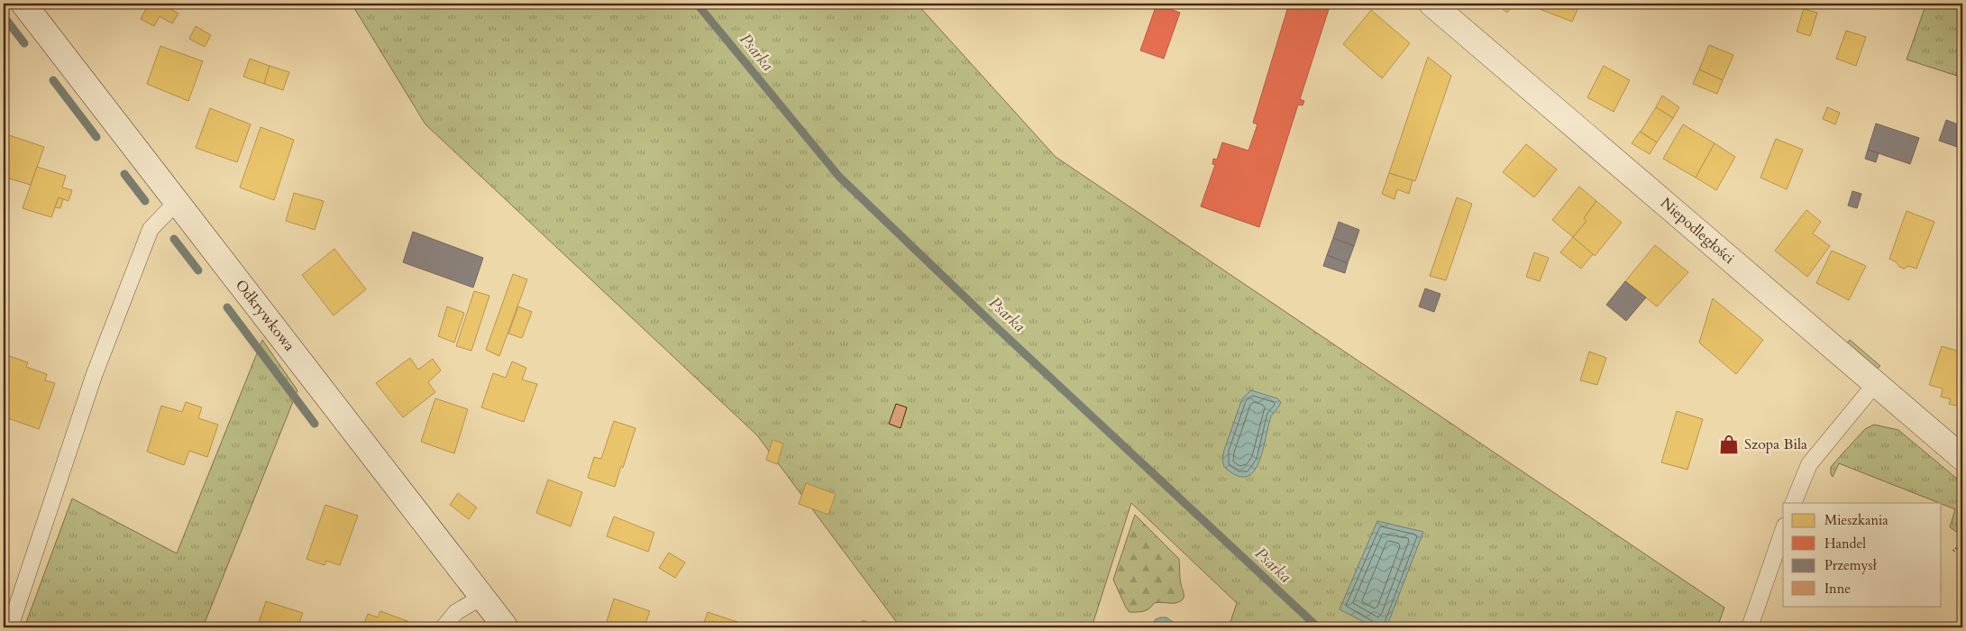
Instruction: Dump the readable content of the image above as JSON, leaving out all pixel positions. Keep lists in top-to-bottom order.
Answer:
{
  "streets": {
    "street": ["Niepodległości", "Odkrywkowa"]
  },
  "water": ["Psarka"],
  "places": {
    "shop": ["Szopa Bila"]
  },
  "legend": [
    "Mieszkania",
    "Handel",
    "Przemysł",
    "Inne"
  ]
}
